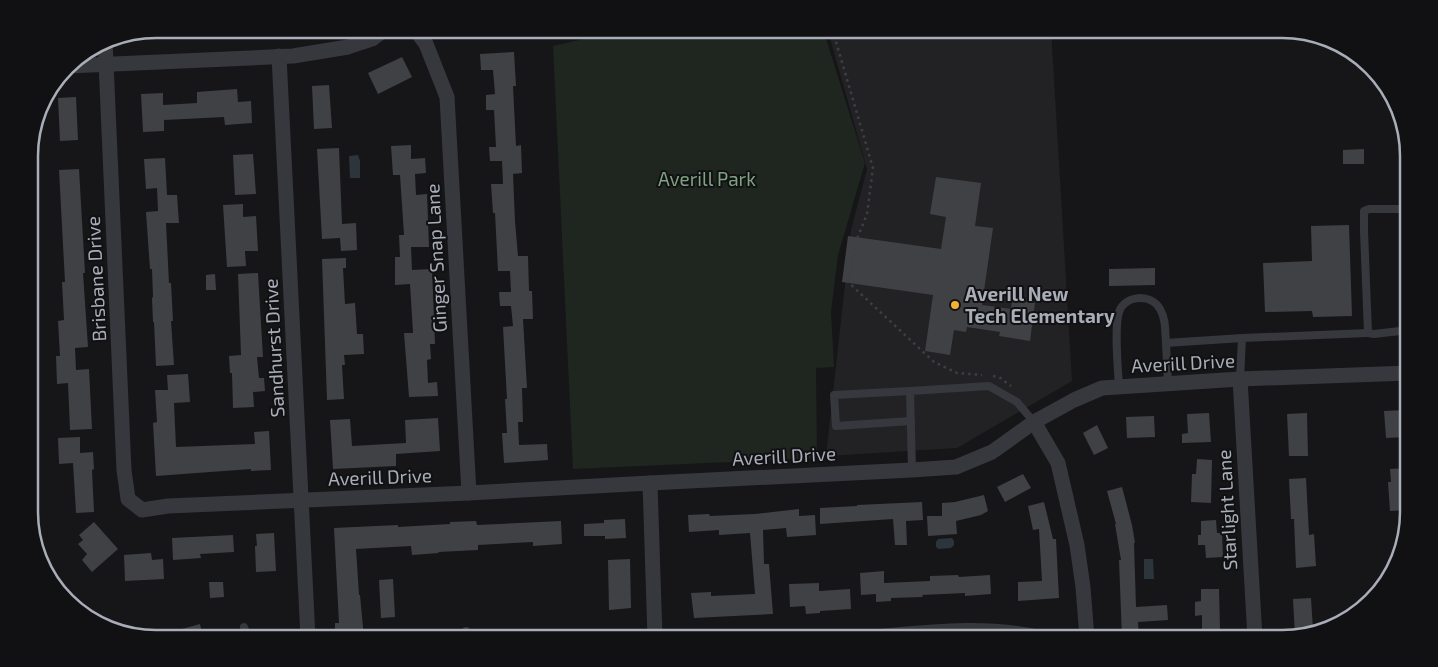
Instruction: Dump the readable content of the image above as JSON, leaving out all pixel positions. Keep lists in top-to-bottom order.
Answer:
{
  "streets": {
    "street": [
      "Ginger Snap Lane",
      "Brisbane Drive",
      "Sandhurst Drive",
      "Averill Drive",
      "Starlight Lane"
    ]
  },
  "crossings": [
    ["Ginger Snap Lane", "Averill Drive"],
    ["Brisbane Drive", "Averill Drive"],
    ["Sandhurst Drive", "Averill Drive"],
    ["Averill Drive", "Starlight Lane"]
  ],
  "parks": ["Averill Park"],
  "places": ["Averill New Tech Elementary"]
}
